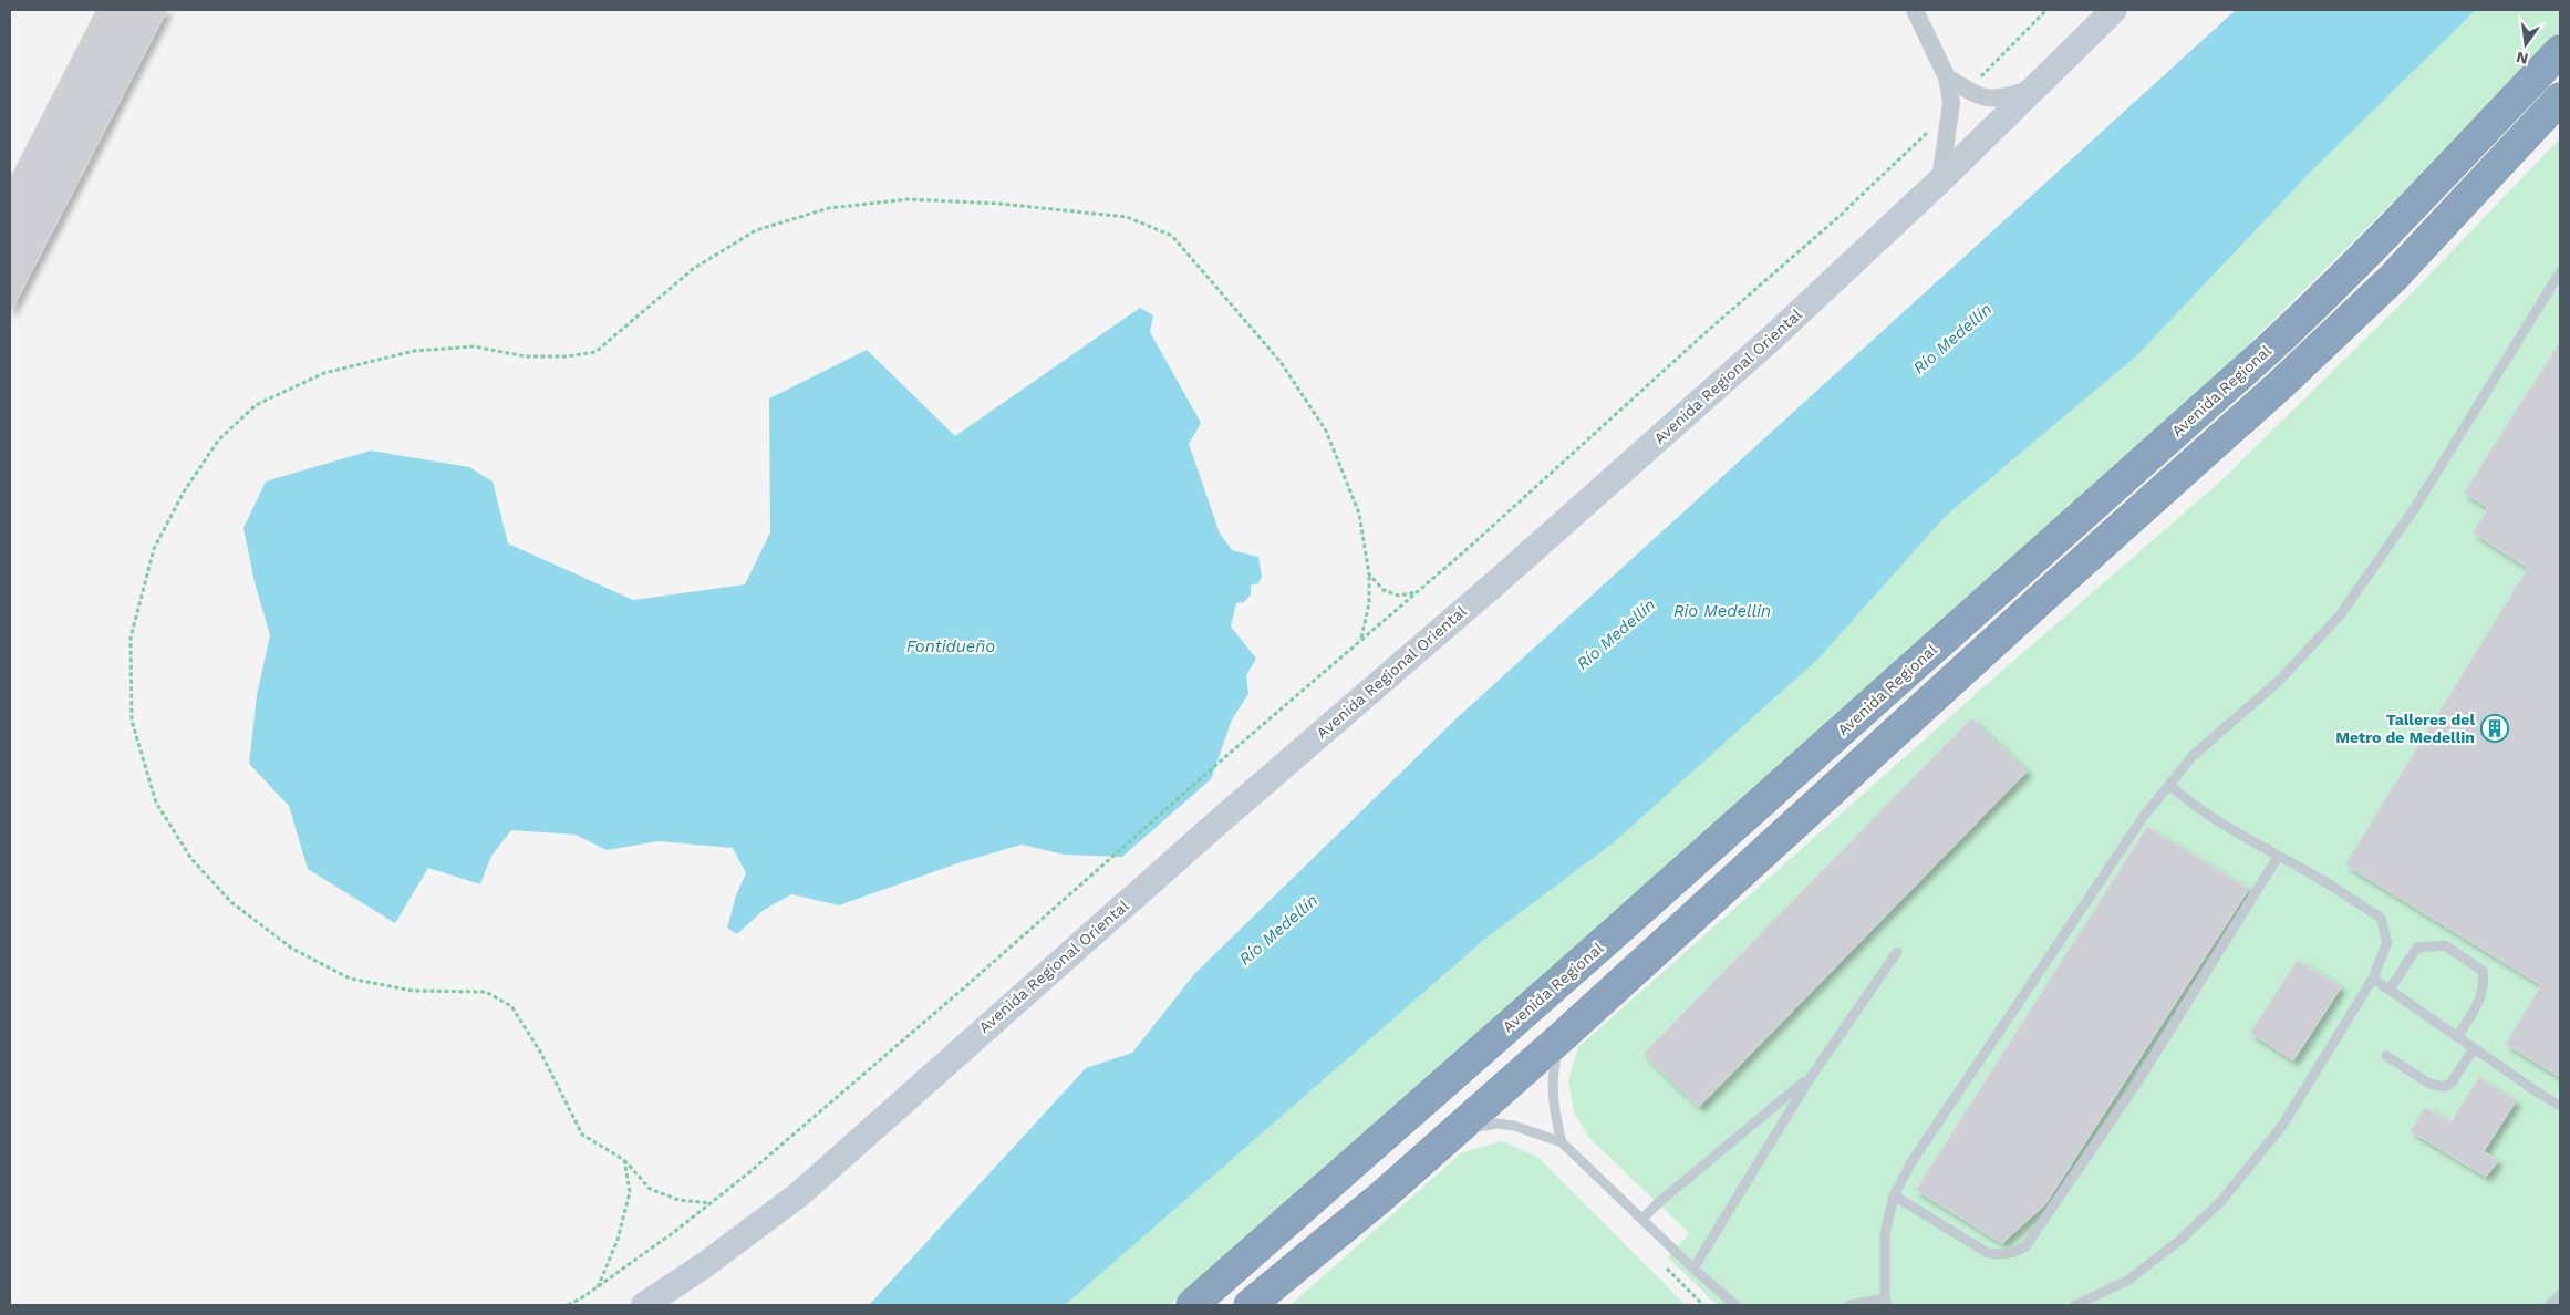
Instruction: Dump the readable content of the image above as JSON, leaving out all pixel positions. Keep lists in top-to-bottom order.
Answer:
{
  "streets": {
    "highway": ["Avenida Regional"],
    "main road": ["Avenida Regional Oriental"]
  },
  "water": ["Río Medellín", "Rio Medellin", "Fontidueño"],
  "places": {
    "building": ["Talleres del Metro de Medellin"]
  },
  "north": "bottom"
}
